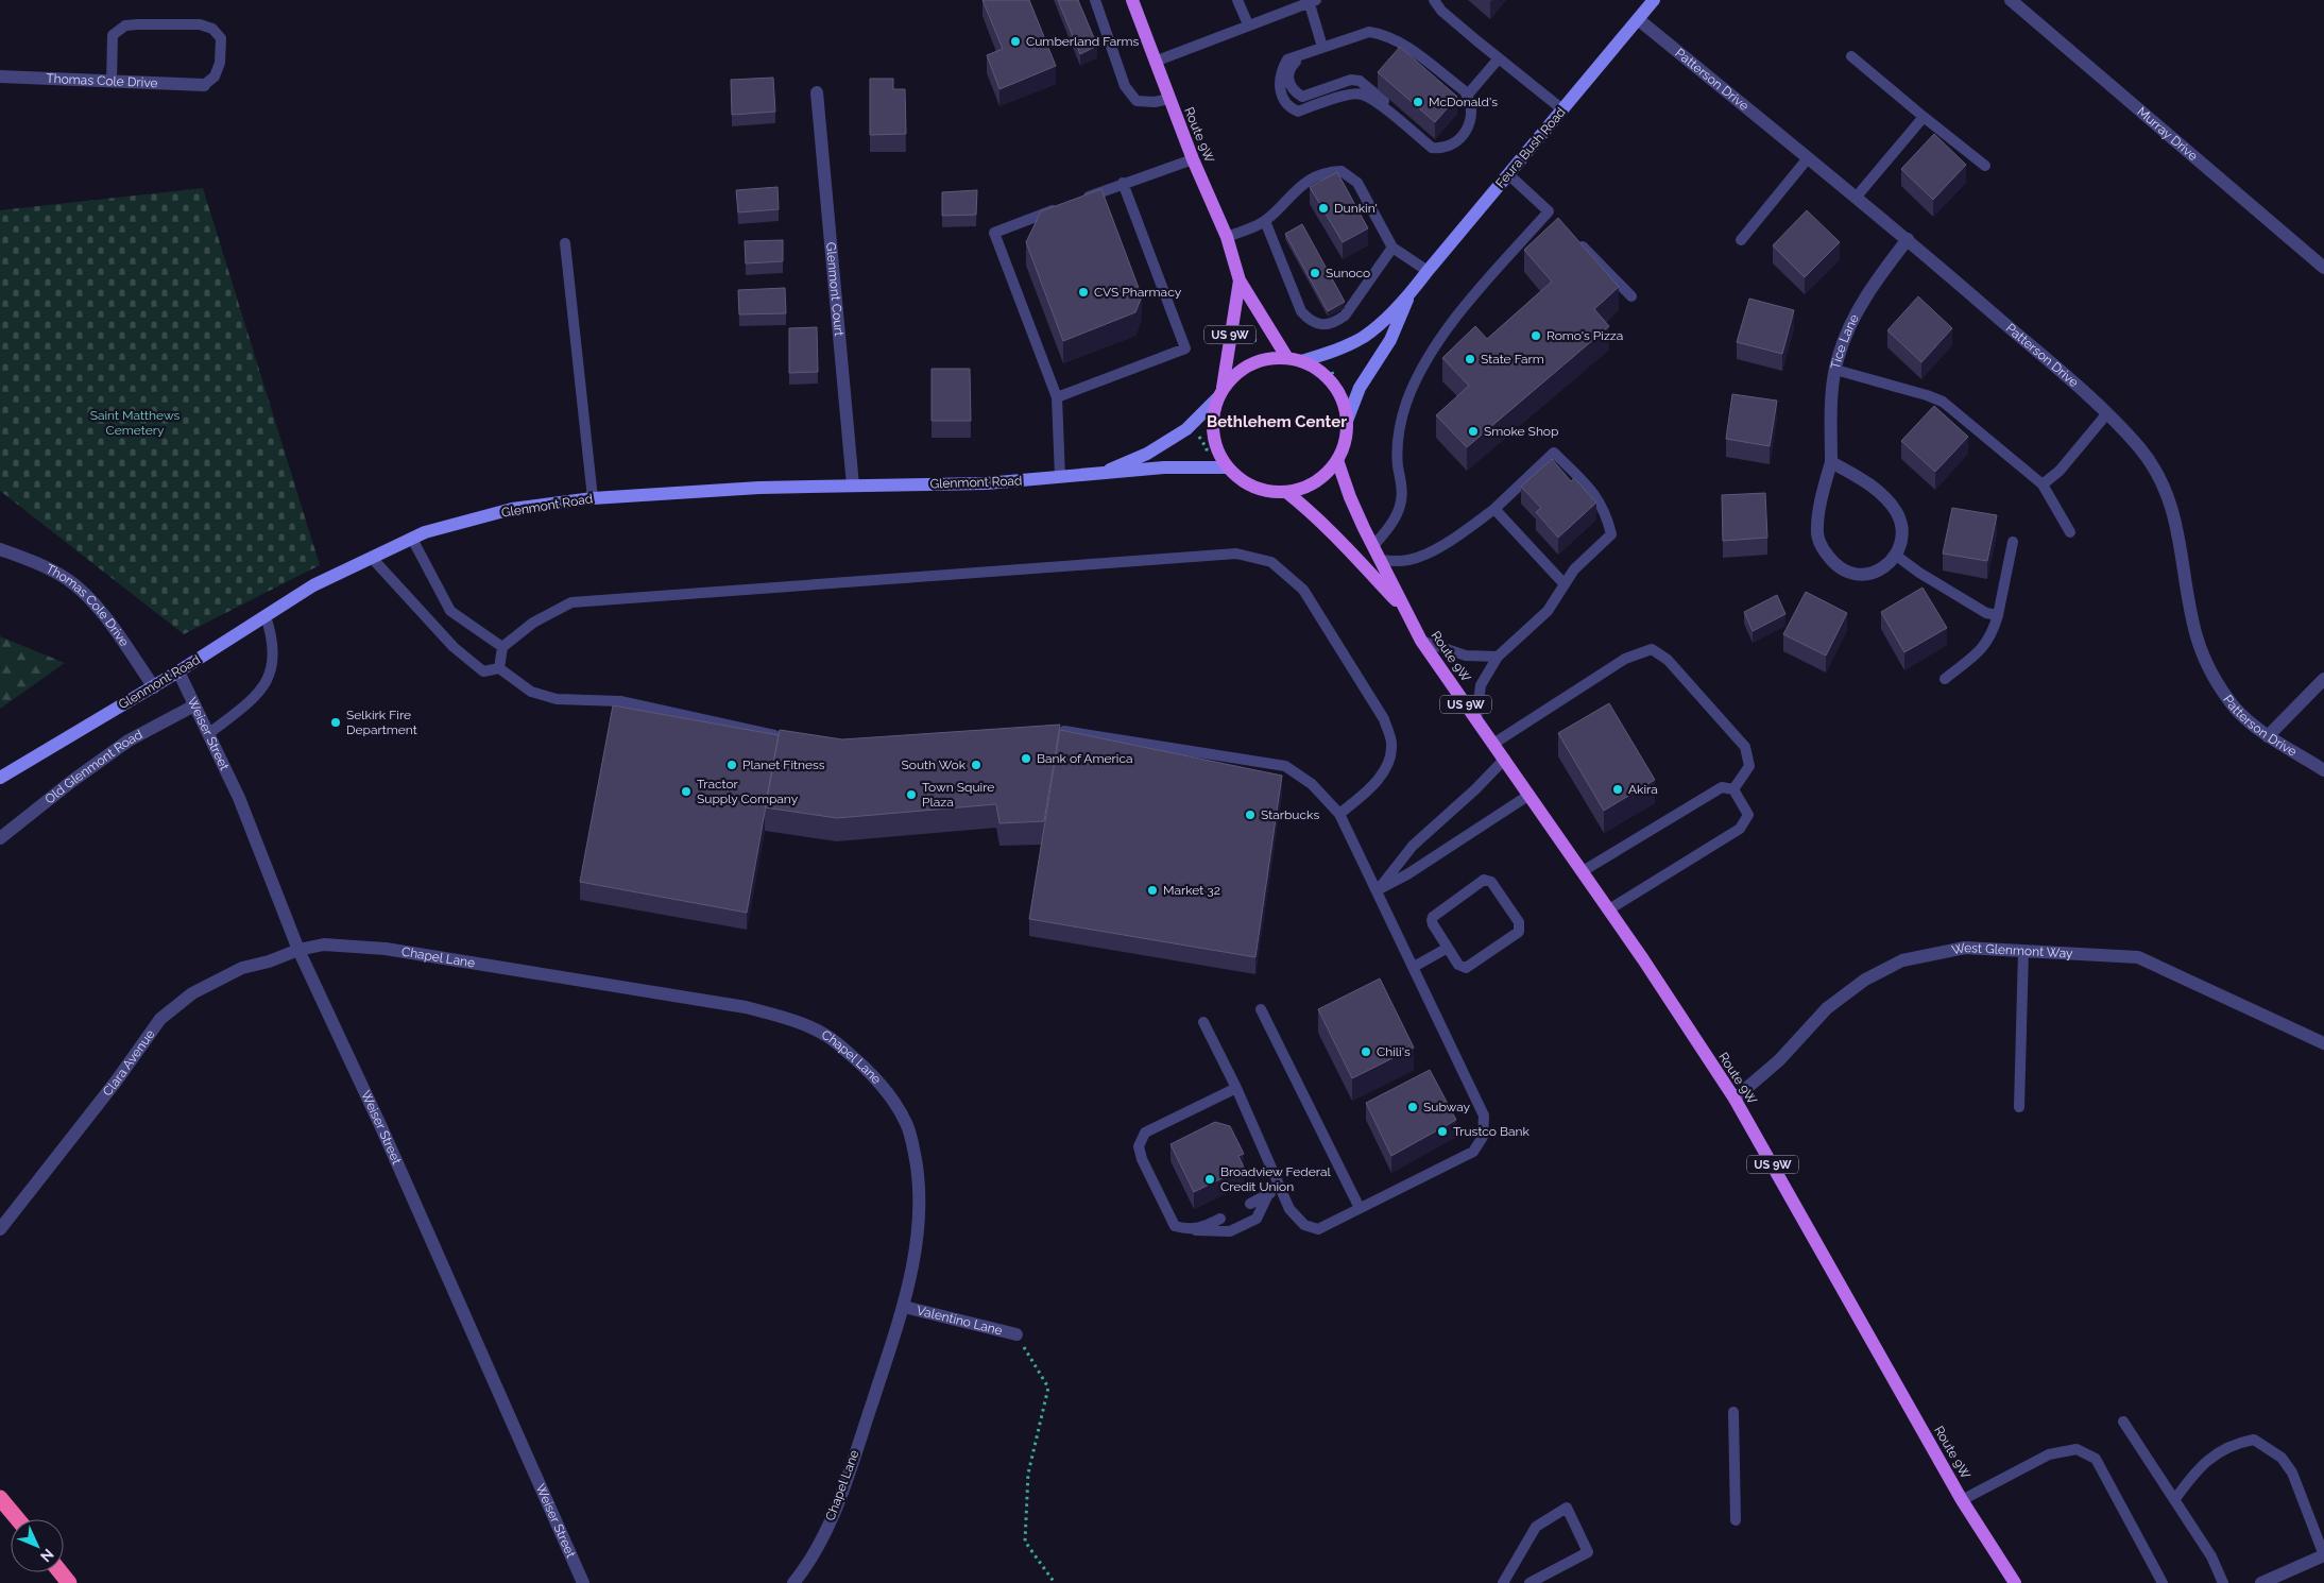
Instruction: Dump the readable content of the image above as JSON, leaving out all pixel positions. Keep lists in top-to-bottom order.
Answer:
{
  "streets": {
    "main road": [
      "Route 9W",
      "Feura Bush Road",
      "US 9W",
      "Glenmont Road"
    ],
    "street": [
      "Patterson Drive",
      "Thomas Cole Drive",
      "Murray Drive",
      "Glenmont Court",
      "Tice Lane",
      "Weiser Street",
      "Old Glenmont Road",
      "West Glenmont Way",
      "Chapel Lane",
      "Clara Avenue",
      "Valentino Lane"
    ]
  },
  "crossings": [
    ["Patterson Drive", "Feura Bush Road"],
    ["Patterson Drive", "Tice Lane"],
    ["Thomas Cole Drive", "Glenmont Road"],
    ["Route 9W", "Feura Bush Road"],
    ["Route 9W", "Glenmont Road"],
    ["Route 9W", "West Glenmont Way"],
    ["Feura Bush Road", "Glenmont Road"],
    ["Glenmont Court", "Glenmont Road"],
    ["Glenmont Road", "Weiser Street"],
    ["Weiser Street", "Old Glenmont Road"],
    ["Weiser Street", "Chapel Lane"],
    ["Weiser Street", "Clara Avenue"],
    ["Chapel Lane", "Clara Avenue"],
    ["Chapel Lane", "Valentino Lane"]
  ],
  "districts": ["Bethlehem Center"],
  "parks": ["Saint Matthews Cemetery"],
  "places": [
    "Cumberland Farms",
    "McDonald's",
    "Dunkin'",
    "Sunoco",
    "CVS Pharmacy",
    "Romo's Pizza",
    "State Farm",
    "Smoke Shop",
    "Selkirk Fire Department",
    "Bank of America",
    "Planet Fitness",
    "South Wok",
    "Akira",
    "Tractor Supply Company",
    "Town Squire Plaza",
    "Starbucks",
    "Market 32",
    "Chili's",
    "Subway",
    "Trustco Bank",
    "Broadview Federal Credit Union"
  ],
  "north": "bottom right"
}
